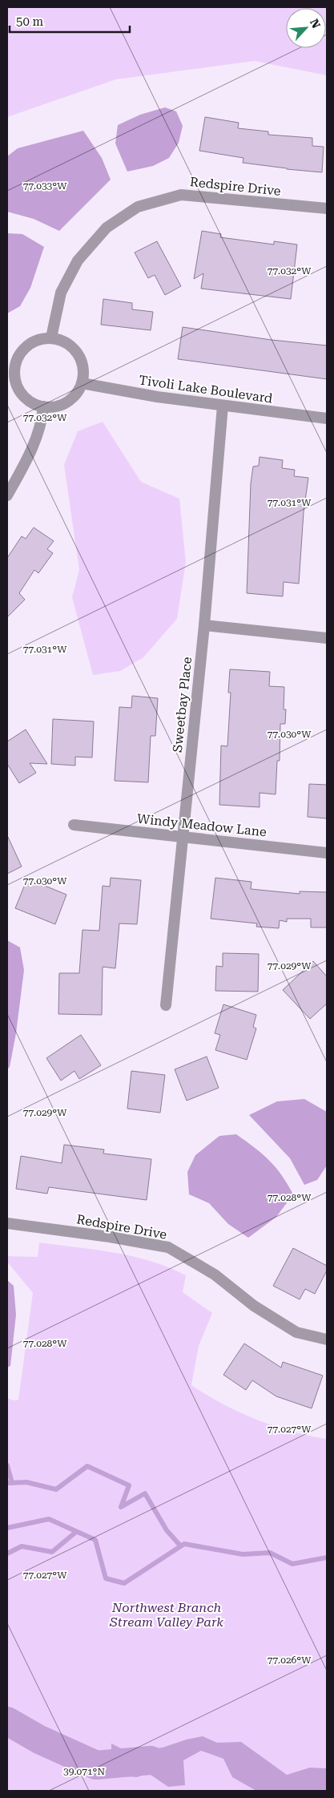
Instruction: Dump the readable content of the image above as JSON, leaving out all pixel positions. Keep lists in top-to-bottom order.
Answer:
{
  "streets": {
    "street": [
      "Redspire Drive",
      "Tivoli Lake Boulevard",
      "Sweetbay Place",
      "Windy Meadow Lane"
    ]
  },
  "crossings": [
    ["Redspire Drive", "Tivoli Lake Boulevard"],
    ["Tivoli Lake Boulevard", "Sweetbay Place"],
    ["Sweetbay Place", "Windy Meadow Lane"]
  ],
  "parks": ["Northwest Branch Stream Valley Park"],
  "scale_bar": "50 m",
  "north": "top right",
  "coordinates": [
    "77.033°W",
    "77.032°W",
    "77.031°W",
    "77.030°W",
    "77.029°W",
    "77.028°W",
    "77.027°W",
    "77.026°W",
    "39.071°N"
  ]
}
